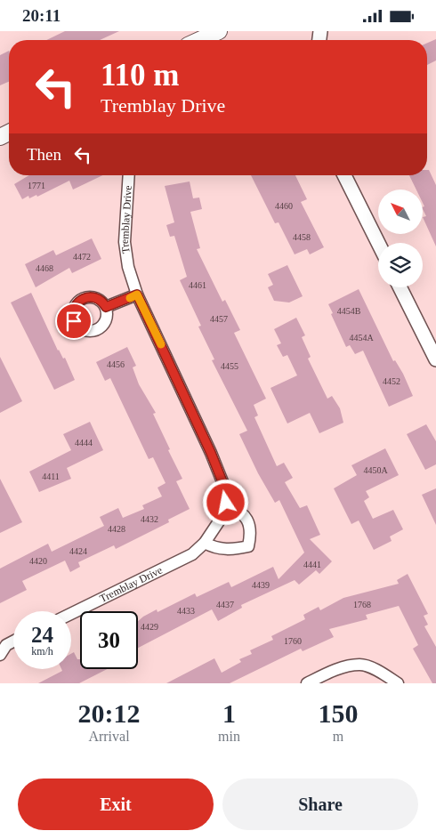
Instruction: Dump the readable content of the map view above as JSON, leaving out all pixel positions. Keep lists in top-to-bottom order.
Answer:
{
  "streets": {
    "street": ["Tremblay Drive"]
  },
  "house_numbers": [
    "1771",
    "4460",
    "4458",
    "4472",
    "4468",
    "4461",
    "4454B",
    "4457",
    "4454A",
    "4456",
    "4455",
    "4452",
    "4444",
    "4450A",
    "4411",
    "4432",
    "4428",
    "4424",
    "4420",
    "4441",
    "4439",
    "4437",
    "1768",
    "4433",
    "4429",
    "1760"
  ],
  "north": "top left",
  "page": {
    "status": "20:11",
    "turn": ["110 m", "Tremblay Drive"],
    "then": "Then",
    "speed": "24 km/h",
    "limit": "30",
    "eta": [
      "20:12",
      "Arrival",
      "1",
      "min",
      "150",
      "m"
    ],
    "buttons": ["Exit", "Share"]
  }
}
